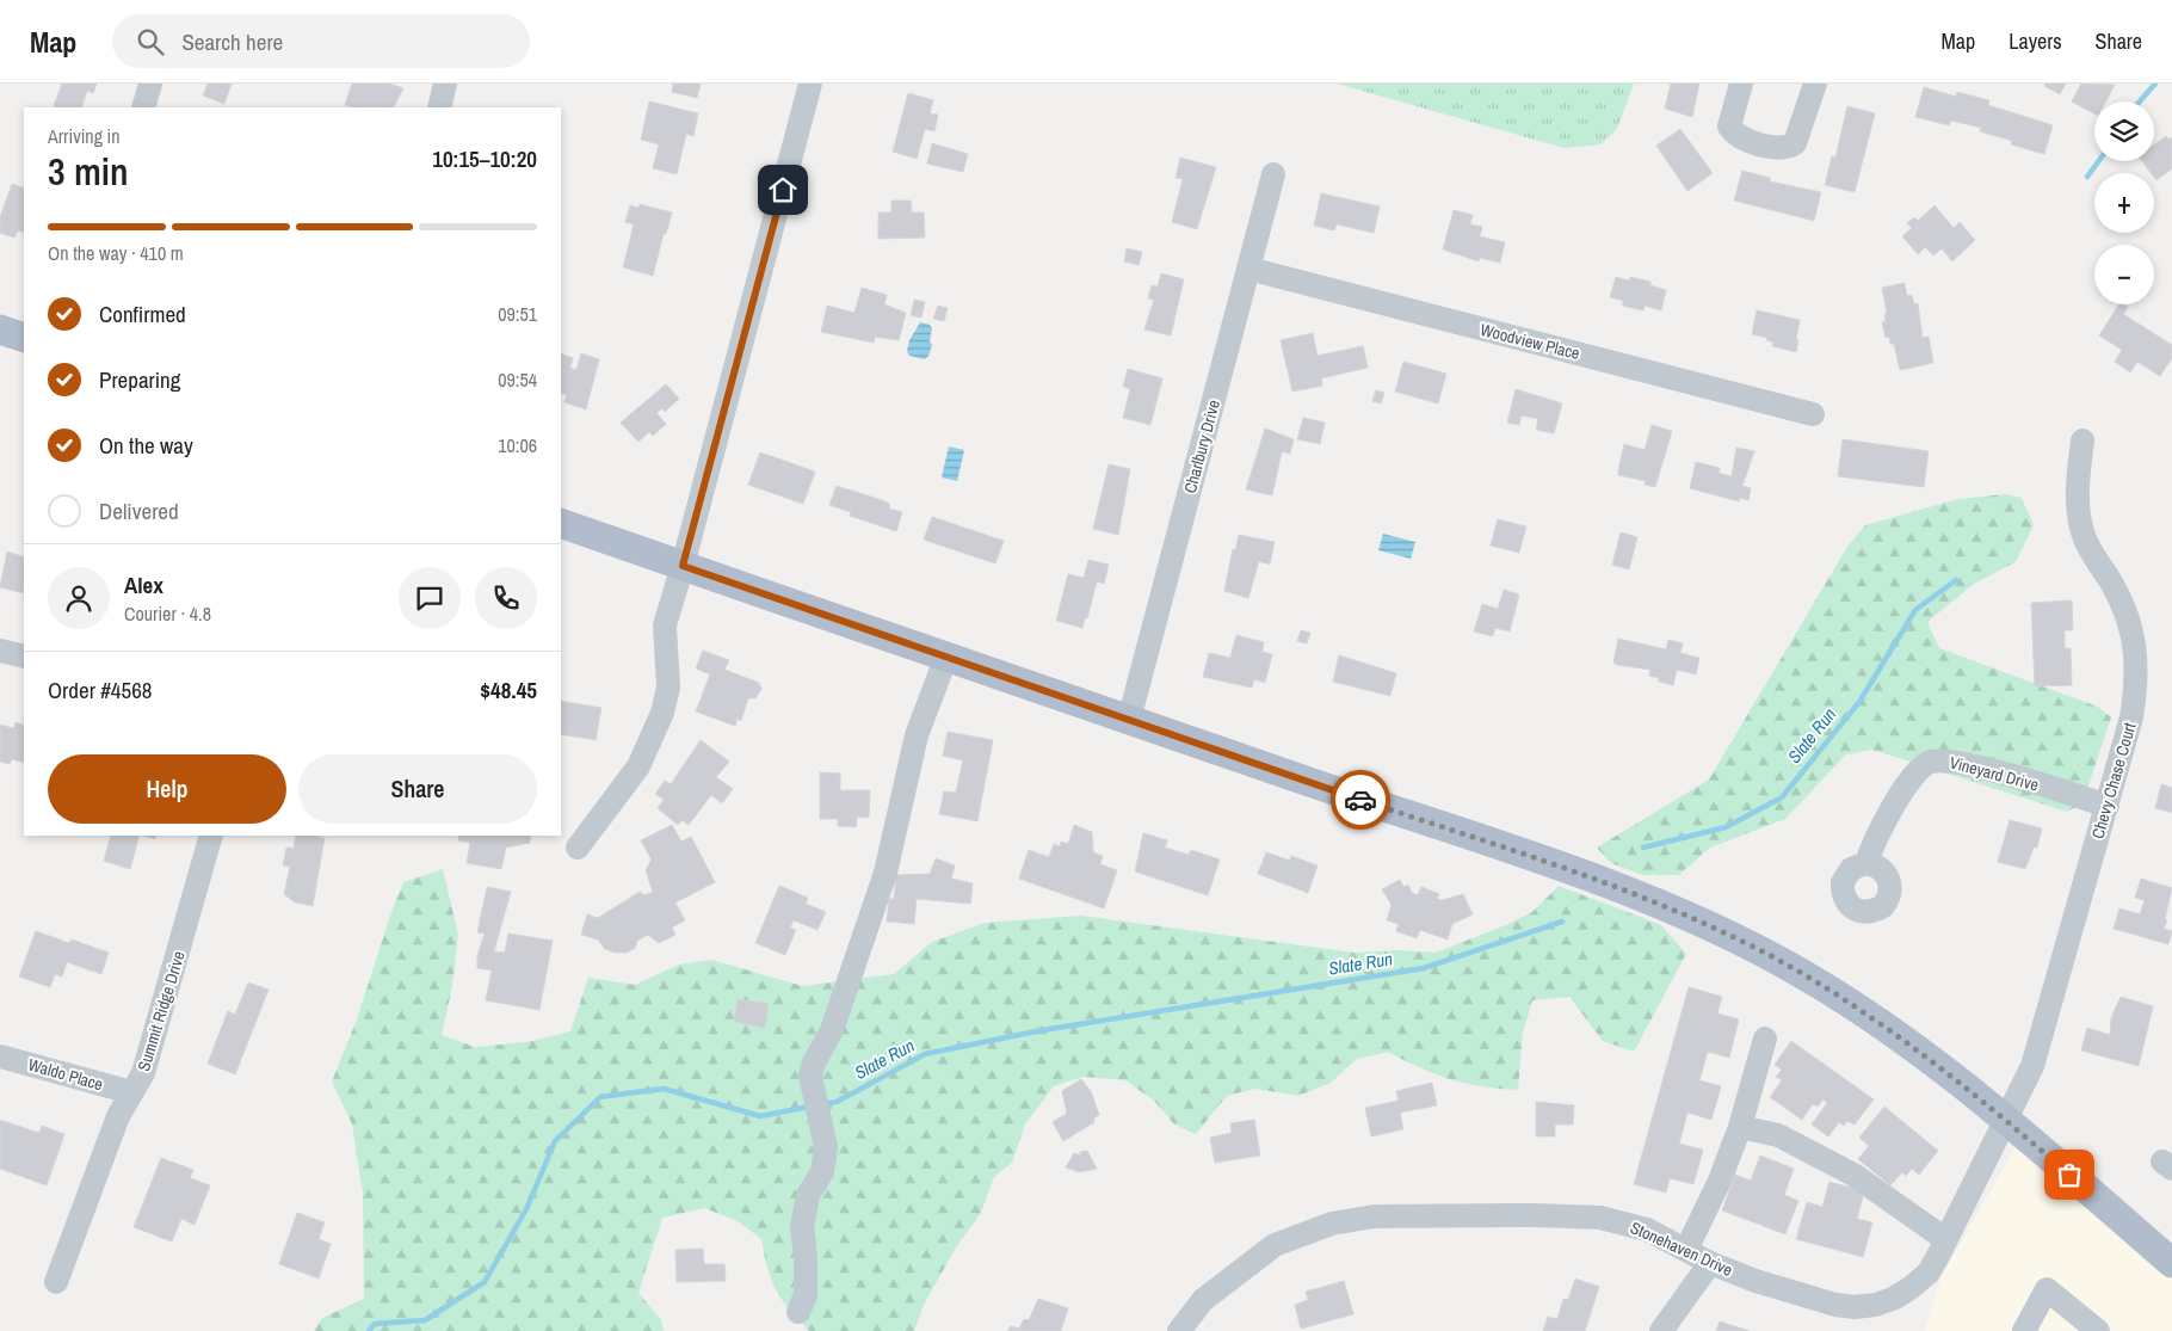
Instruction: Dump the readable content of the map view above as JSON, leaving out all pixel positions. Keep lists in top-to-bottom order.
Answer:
{
  "streets": {
    "street": [
      "Woodview Place",
      "Charlbury Drive",
      "Vineyard Drive",
      "Chevy Chase Court",
      "Summit Ridge Drive",
      "Waldo Place",
      "Stonehaven Drive"
    ]
  },
  "crossings": [
    ["Woodview Place", "Charlbury Drive"],
    ["Vineyard Drive", "Chevy Chase Court"],
    ["Chevy Chase Court", "Stonehaven Drive"],
    ["Summit Ridge Drive", "Waldo Place"]
  ],
  "water": ["Slate Run"],
  "page": {
    "header": "Map",
    "search": "Search here",
    "nav": ["Map", "Layers", "Share"],
    "map_buttons": ["+", "−"],
    "heading": ["3 min", "Arriving in", "10:15–10:20"],
    "panel": [
      "Alex",
      "Courier · 4.8",
      "Order #4568",
      "$48.45"
    ],
    "bar": "On the way · 410 m",
    "list": [
      ["Confirmed", "09:51"],
      ["Preparing", "09:54"],
      ["On the way", "10:06"],
      "Delivered"
    ],
    "buttons": ["Help", "Share"]
  }
}
